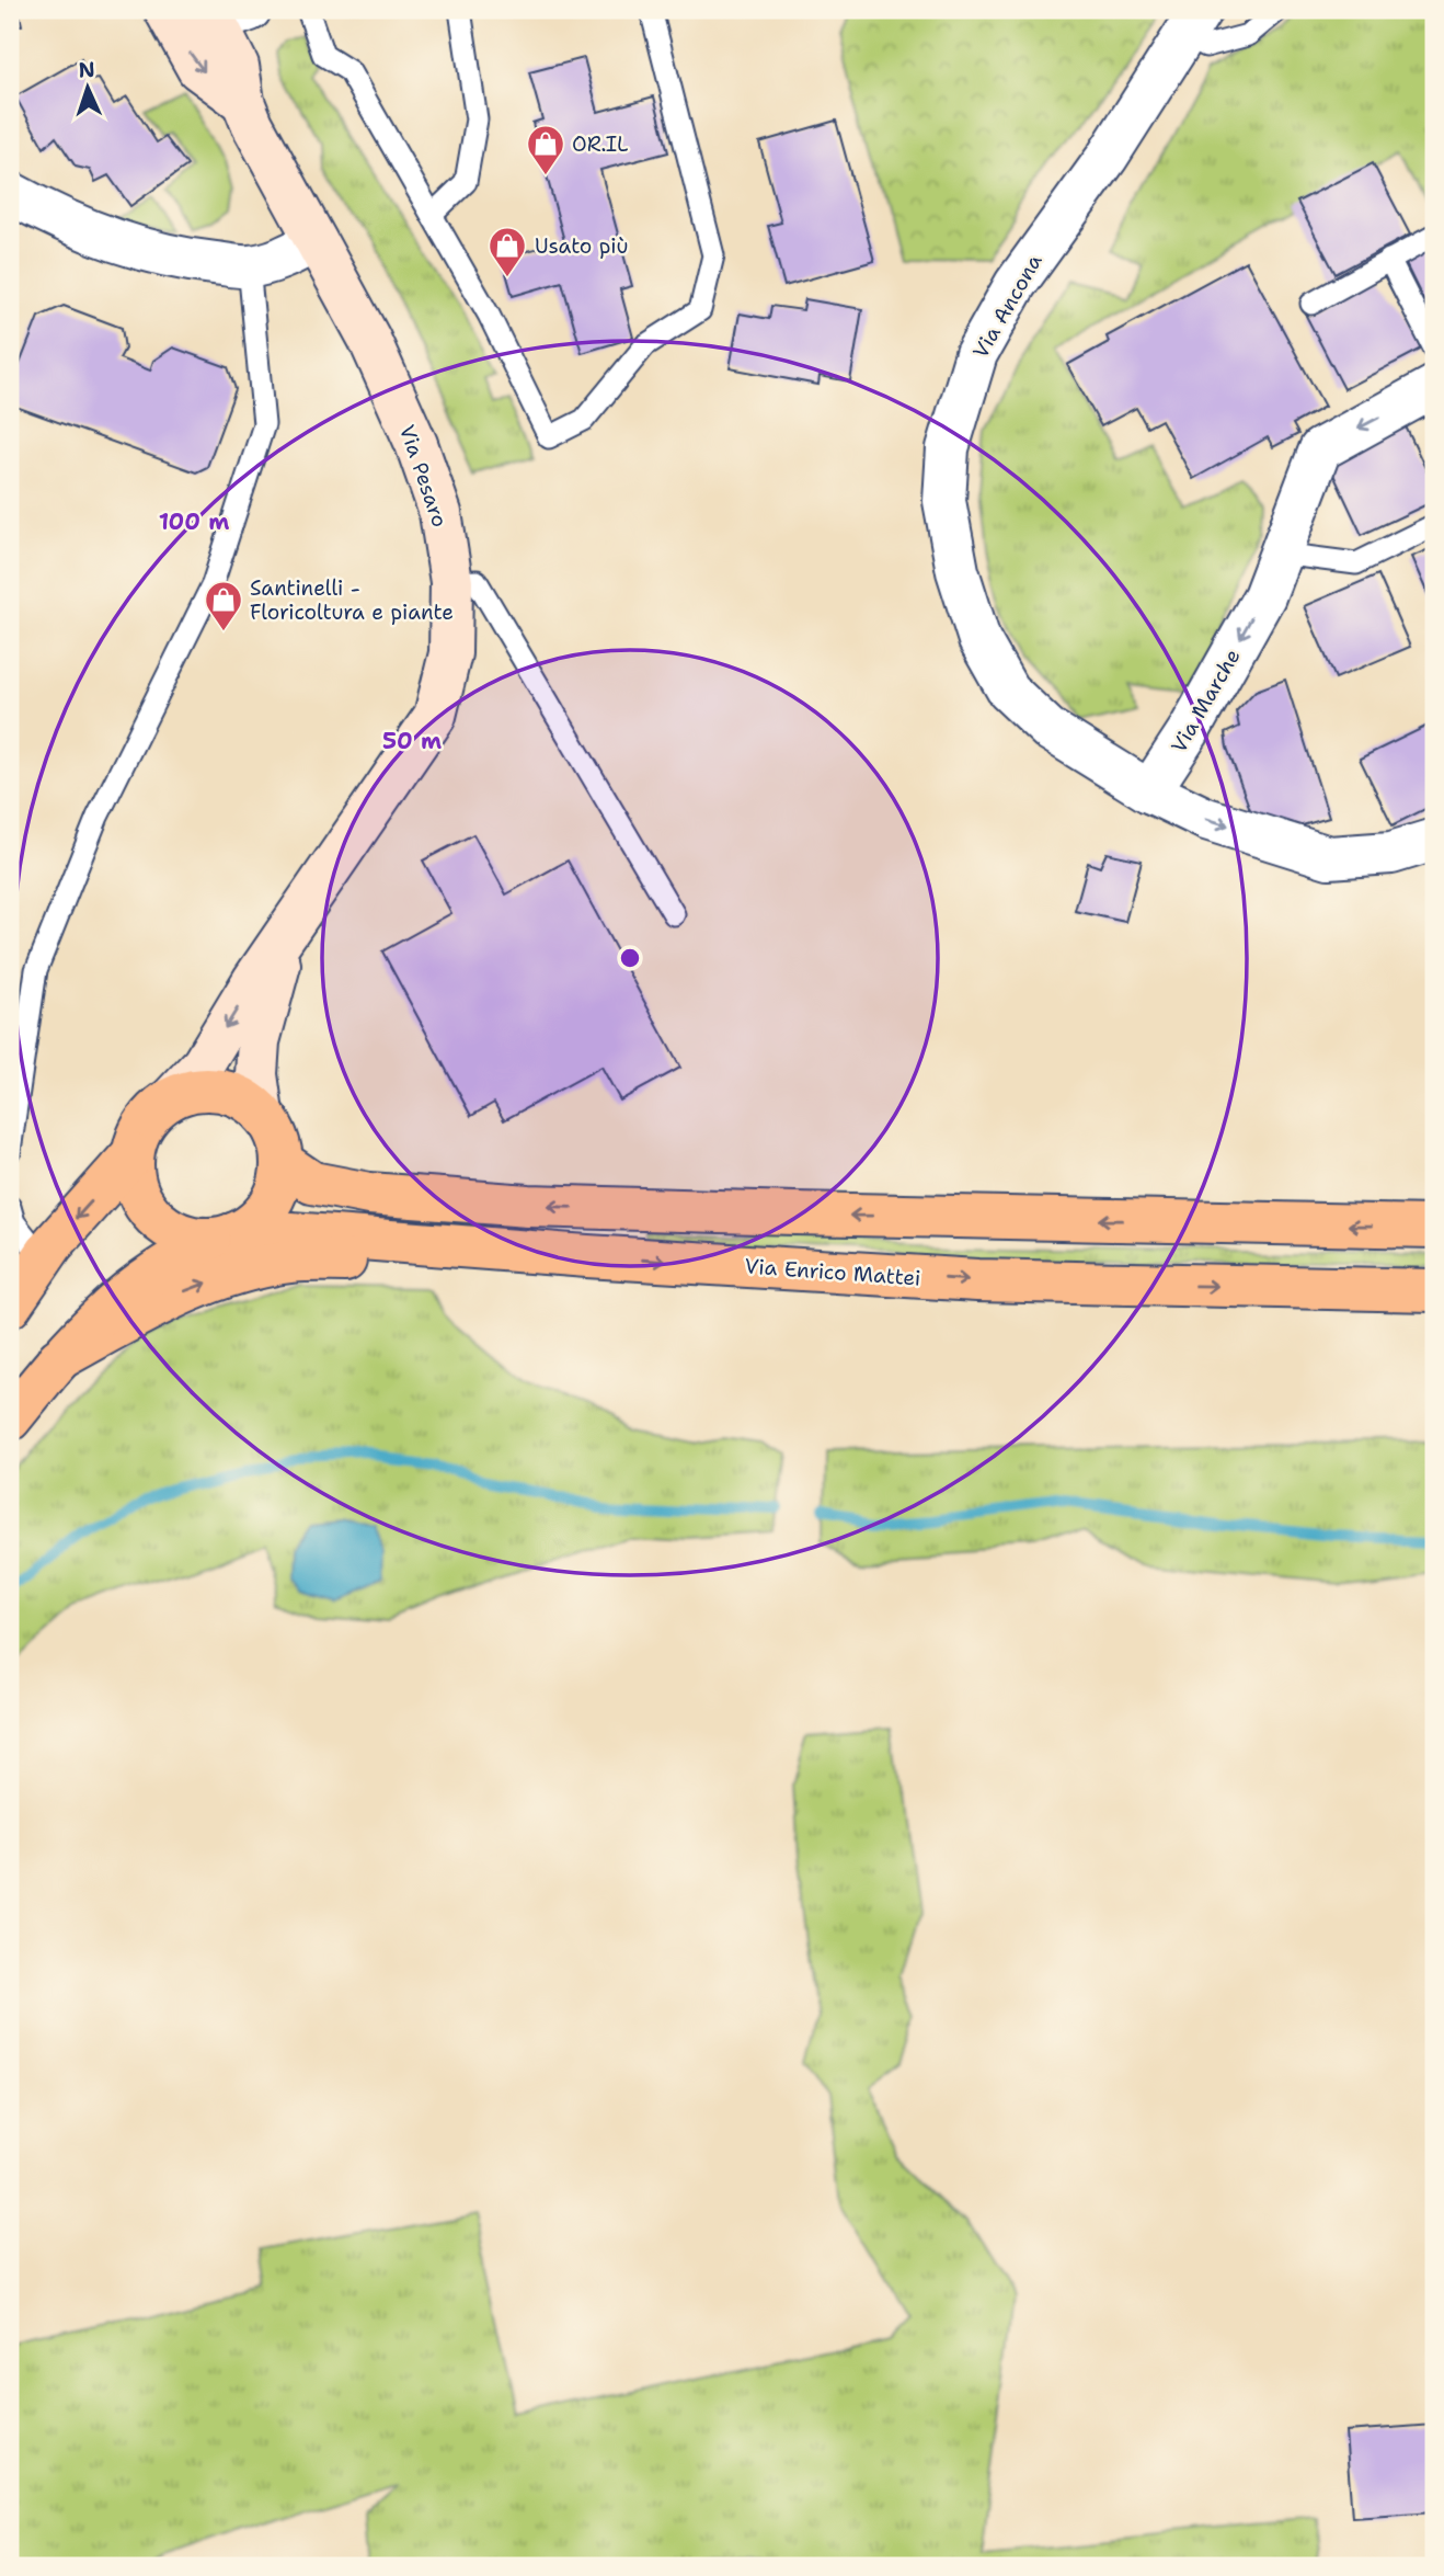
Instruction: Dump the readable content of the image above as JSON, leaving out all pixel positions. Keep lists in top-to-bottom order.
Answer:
{
  "streets": {
    "main road": ["Via Enrico Mattei"],
    "street": ["Via Ancona", "Via Pesaro", "Via Marche"]
  },
  "crossings": [
    ["Via Ancona", "Via Marche"],
    ["Via Pesaro", "Via Enrico Mattei"]
  ],
  "one_way": ["Via Marche"],
  "places": {
    "shop": ["OR.IL", "Usato più", "Santinelli - Floricoltura e piante"]
  },
  "north": "top",
  "rings": ["100 m", "50 m"]
}
